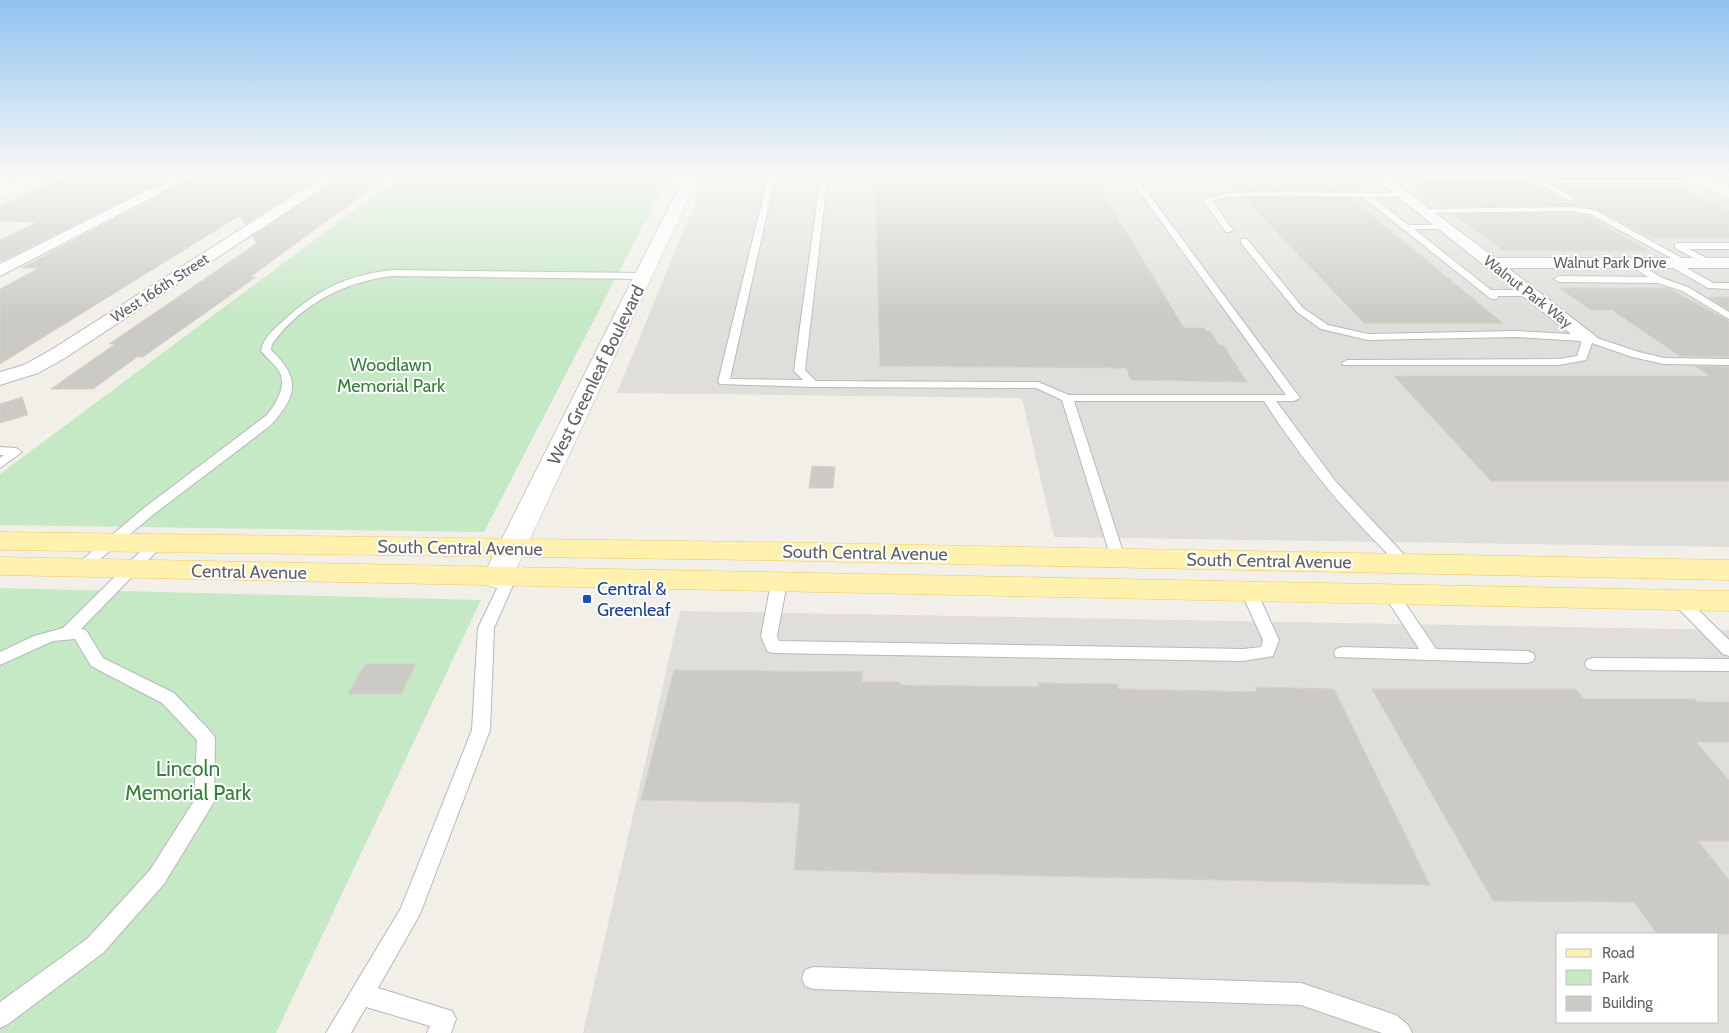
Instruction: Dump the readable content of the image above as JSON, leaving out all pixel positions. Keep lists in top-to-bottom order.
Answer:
{
  "streets": {
    "main road": ["South Central Avenue", "Central Avenue"],
    "street": [
      "Walnut Park Drive",
      "West 166th Street",
      "Walnut Park Way",
      "West Greenleaf Boulevard"
    ]
  },
  "crossings": [
    ["Walnut Park Drive", "Walnut Park Way"],
    ["West Greenleaf Boulevard", "South Central Avenue"],
    ["West Greenleaf Boulevard", "Central Avenue"],
    ["South Central Avenue", "Central Avenue"]
  ],
  "parks": ["Woodlawn Memorial Park", "Lincoln Memorial Park"],
  "places": {
    "transit": ["Central & Greenleaf"]
  },
  "legend": ["Road", "Park", "Building"]
}
